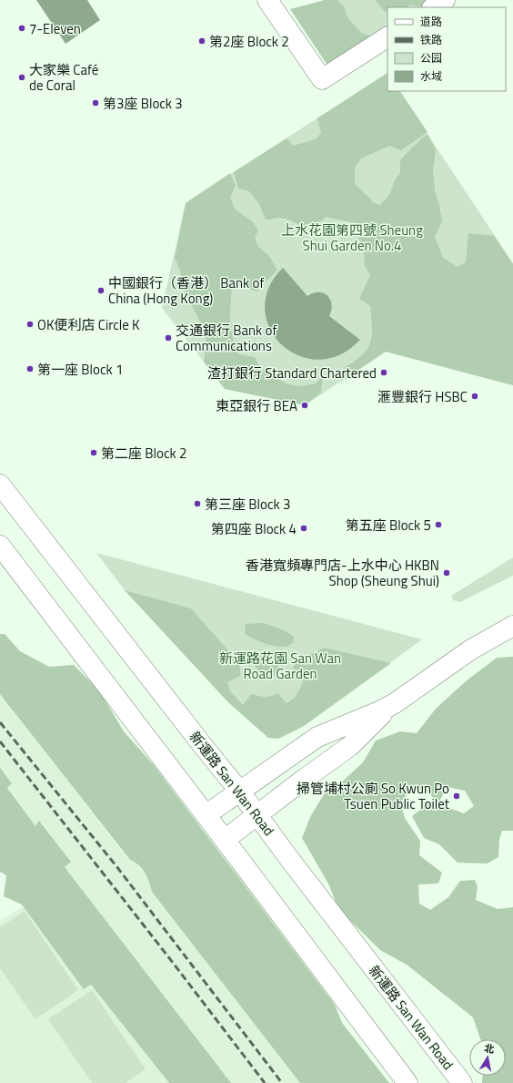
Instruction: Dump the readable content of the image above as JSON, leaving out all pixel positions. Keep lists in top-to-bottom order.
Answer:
{
  "streets": {
    "street": ["新運路 San Wan Road"]
  },
  "parks": ["上水花園第四號 Sheung Shui Garden No.4", "新運路花園 San Wan Road Garden"],
  "places": [
    "7-Eleven",
    "第2座 Block 2",
    "大家樂 Café de Coral",
    "第3座 Block 3",
    "中國銀行（香港） Bank of China (Hong Kong)",
    "OK便利店 Circle K",
    "交通銀行 Bank of Communications",
    "第一座 Block 1",
    "渣打銀行 Standard Chartered",
    "滙豐銀行 HSBC",
    "東亞銀行 BEA",
    "第二座 Block 2",
    "第三座 Block 3",
    "第五座 Block 5",
    "第四座 Block 4",
    "香港寬頻專門店-上水中心 HKBN Shop (Sheung Shui)",
    "掃管埔村公廁 So Kwun Po Tsuen Public Toilet"
  ],
  "legend": [
    "道路",
    "铁路",
    "公园",
    "水域"
  ],
  "north": "top"
}
